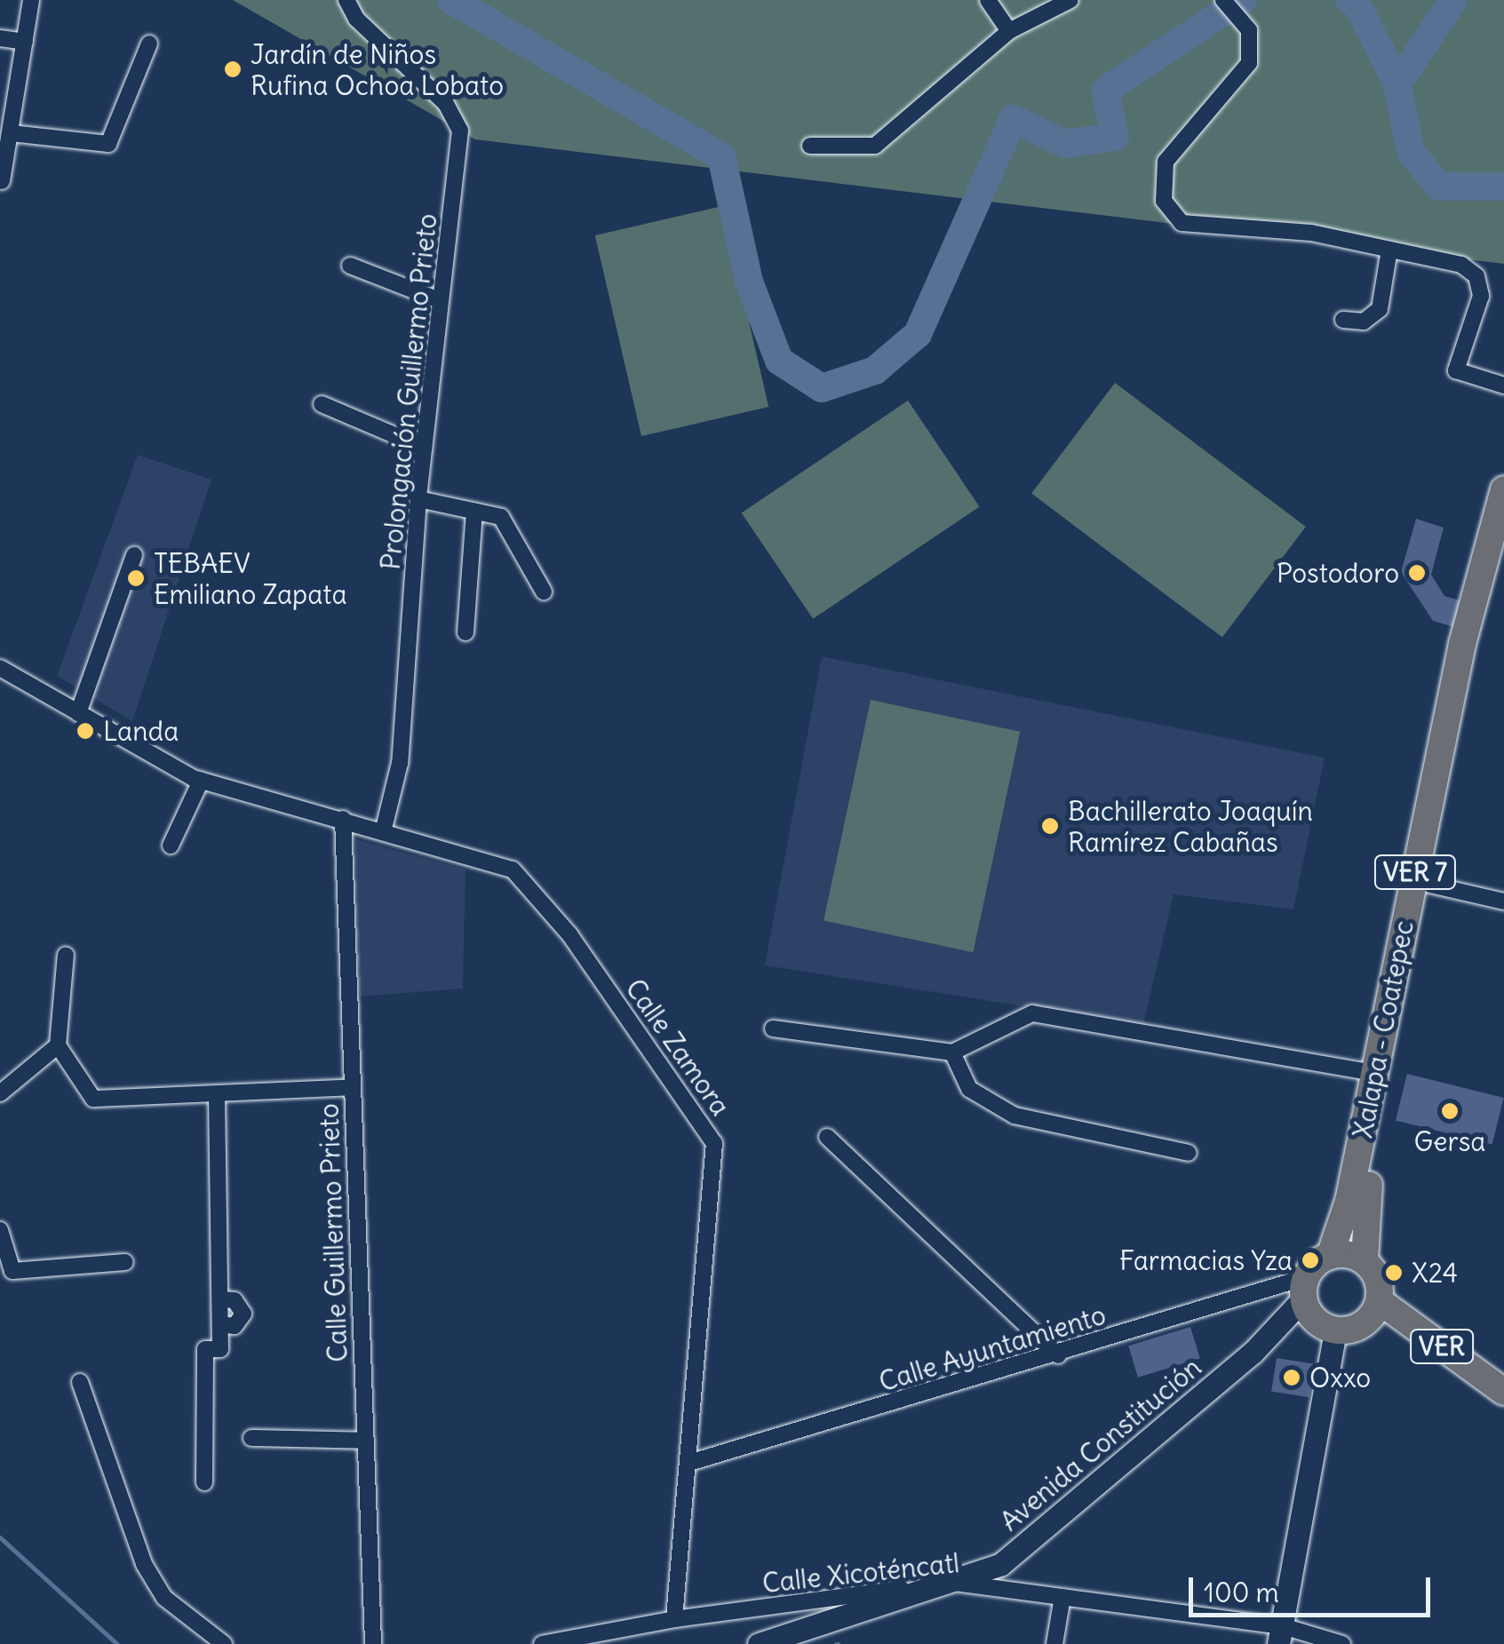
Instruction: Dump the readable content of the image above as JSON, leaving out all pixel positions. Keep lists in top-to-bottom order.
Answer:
{
  "streets": {
    "main road": [
      "VER 7",
      "Xalapa - Coatepec",
      "VER",
      "Avenida Constitución"
    ],
    "street": [
      "Prolongación Guillermo Prieto",
      "Calle Zamora",
      "Calle Guillermo Prieto",
      "Calle Ayuntamiento",
      "Calle Xicoténcatl"
    ]
  },
  "crossings": [
    ["Prolongación Guillermo Prieto", "Calle Zamora"],
    ["Xalapa - Coatepec", "VER"],
    ["Xalapa - Coatepec", "Calle Ayuntamiento"],
    ["Xalapa - Coatepec", "Avenida Constitución"],
    ["Calle Zamora", "Calle Guillermo Prieto"],
    ["Calle Zamora", "Calle Ayuntamiento"],
    ["Calle Zamora", "Calle Xicoténcatl"],
    ["VER", "Calle Ayuntamiento"],
    ["VER", "Avenida Constitución"],
    ["Calle Ayuntamiento", "Avenida Constitución"],
    ["Avenida Constitución", "Calle Xicoténcatl"]
  ],
  "places": [
    "Jardín de Niños Rufina Ochoa Lobato",
    "Postodoro",
    "TEBAEV Emiliano Zapata",
    "Landa",
    "Bachillerato Joaquín Ramírez Cabañas",
    "Gersa",
    "Farmacias Yza",
    "X24",
    "Oxxo"
  ],
  "scale_bar": "100 m"
}
